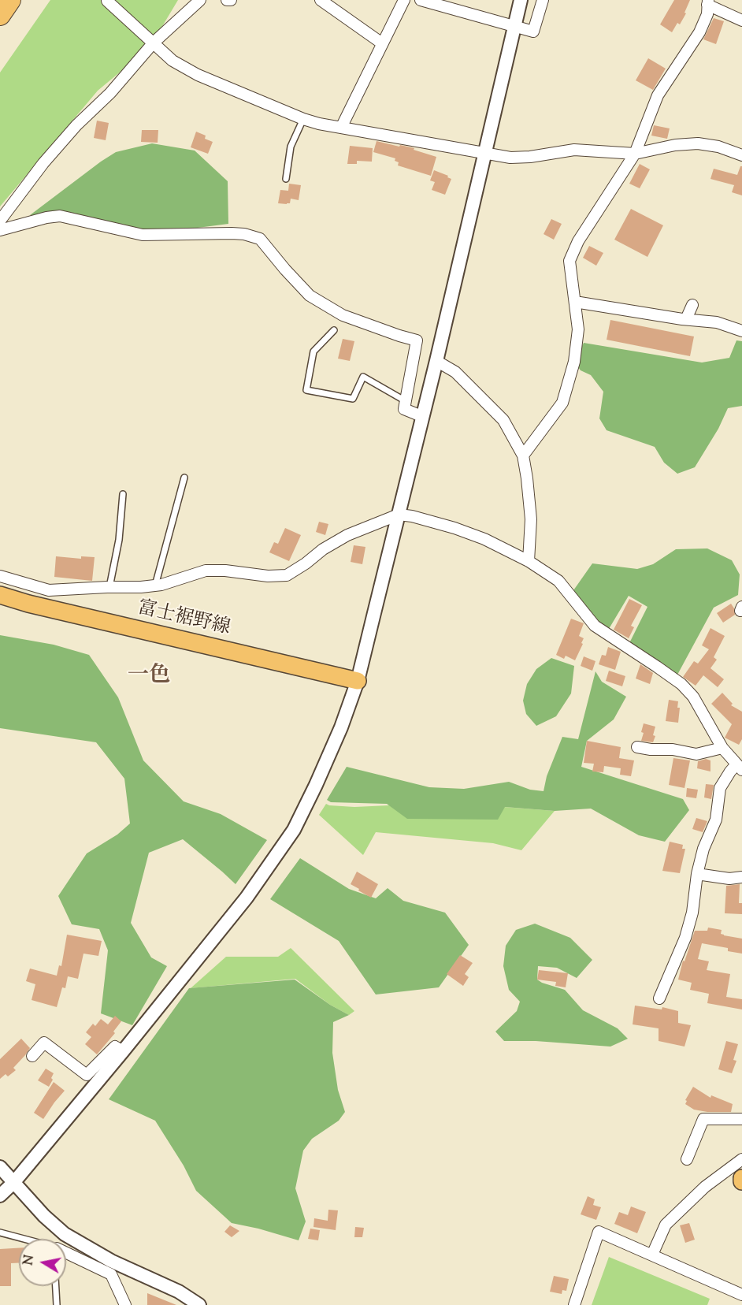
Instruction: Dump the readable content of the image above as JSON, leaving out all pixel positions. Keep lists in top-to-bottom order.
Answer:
{
  "streets": {
    "main road": ["富士裾野線"]
  },
  "districts": ["一色"],
  "north": "left"
}
